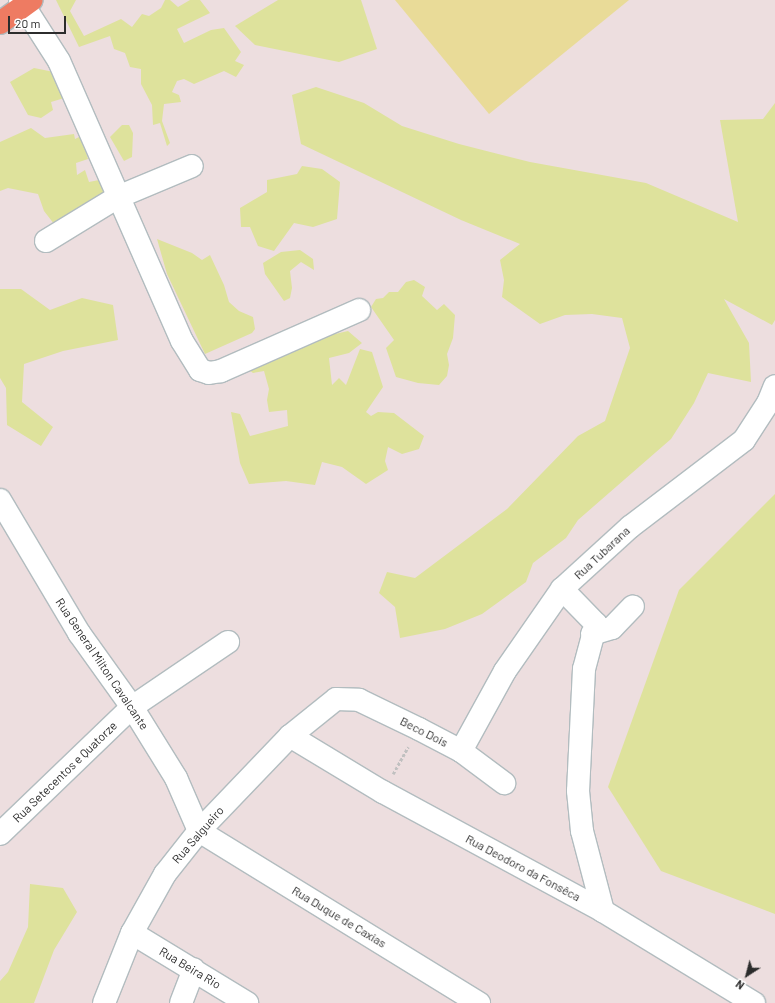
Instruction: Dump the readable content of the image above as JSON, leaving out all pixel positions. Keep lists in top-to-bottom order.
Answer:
{
  "streets": {
    "street": [
      "Rua Tubarana",
      "Rua General Milton Cavalcante",
      "Beco Dois",
      "Rua Setecentos e Quatorze",
      "Rua Salgueiro",
      "Rua Deodoro da Fonsêca",
      "Rua Duque de Caxias",
      "Rua Beira Rio"
    ]
  },
  "crossings": [
    ["Rua Tubarana", "Beco Dois"],
    ["Rua General Milton Cavalcante", "Rua Setecentos e Quatorze"],
    ["Rua General Milton Cavalcante", "Rua Salgueiro"],
    ["Rua General Milton Cavalcante", "Rua Duque de Caxias"],
    ["Beco Dois", "Rua Salgueiro"],
    ["Rua Salgueiro", "Rua Deodoro da Fonsêca"],
    ["Rua Salgueiro", "Rua Duque de Caxias"],
    ["Rua Salgueiro", "Rua Beira Rio"]
  ],
  "scale_bar": "20 m",
  "north": "bottom left"
}
